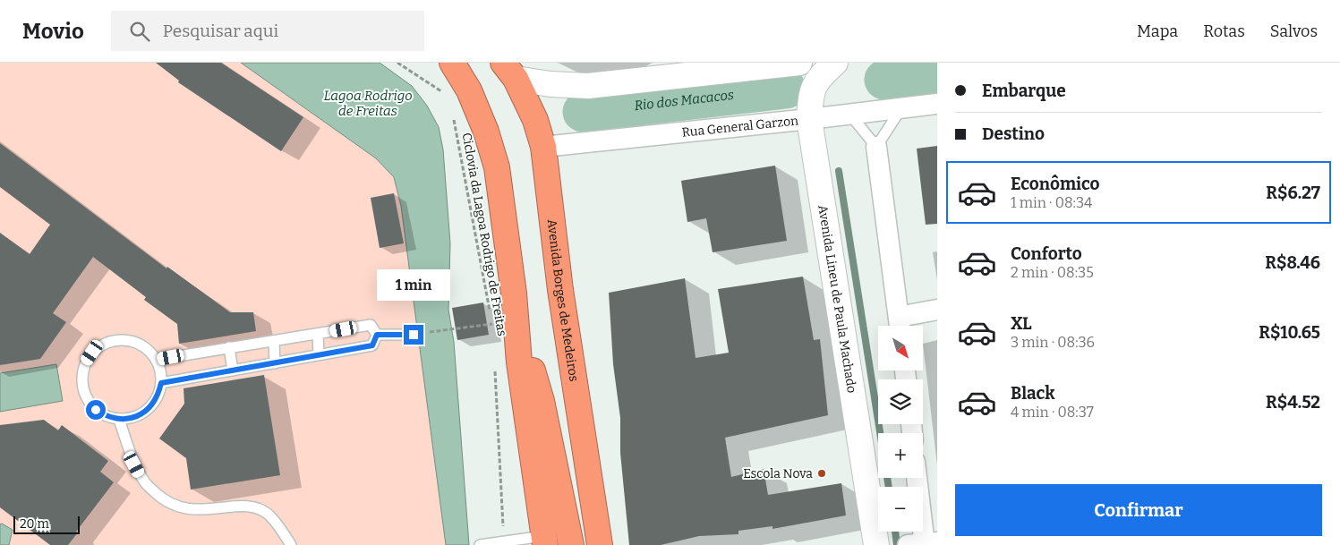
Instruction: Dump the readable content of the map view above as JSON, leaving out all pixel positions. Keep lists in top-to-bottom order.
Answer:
{
  "streets": {
    "highway": ["Avenida Borges de Medeiros"],
    "street": ["Rua General Garzon", "Avenida Lineu de Paula Machado"],
    "path": ["Ciclovia da Lagoa Rodrigo de Freitas"]
  },
  "crossings": [
    ["Rua General Garzon", "Avenida Borges de Medeiros"],
    ["Rua General Garzon", "Avenida Lineu de Paula Machado"]
  ],
  "water": ["Lagoa Rodrigo de Freitas", "Rio dos Macacos"],
  "places": ["Escola Nova"],
  "scale_bar": "20 m",
  "north": "bottom right",
  "page": {
    "header": "Movio",
    "search": "Pesquisar aqui",
    "nav": ["Mapa", "Rotas", "Salvos"],
    "banner": ["Embarque", "Destino"],
    "list": [
      {
        "name": "Econômico",
        "note": "1 min · 08:34",
        "value": "R$6.27"
      },
      {
        "name": "Conforto",
        "note": "2 min · 08:35",
        "value": "R$8.46"
      },
      {
        "name": "XL",
        "note": "3 min · 08:36",
        "value": "R$10.65"
      },
      {
        "name": "Black",
        "note": "4 min · 08:37",
        "value": "R$4.52"
      }
    ],
    "bubble": "1 min",
    "map_buttons": ["+", "−"],
    "buttons": "Confirmar",
    "scale": "20 m"
  }
}
